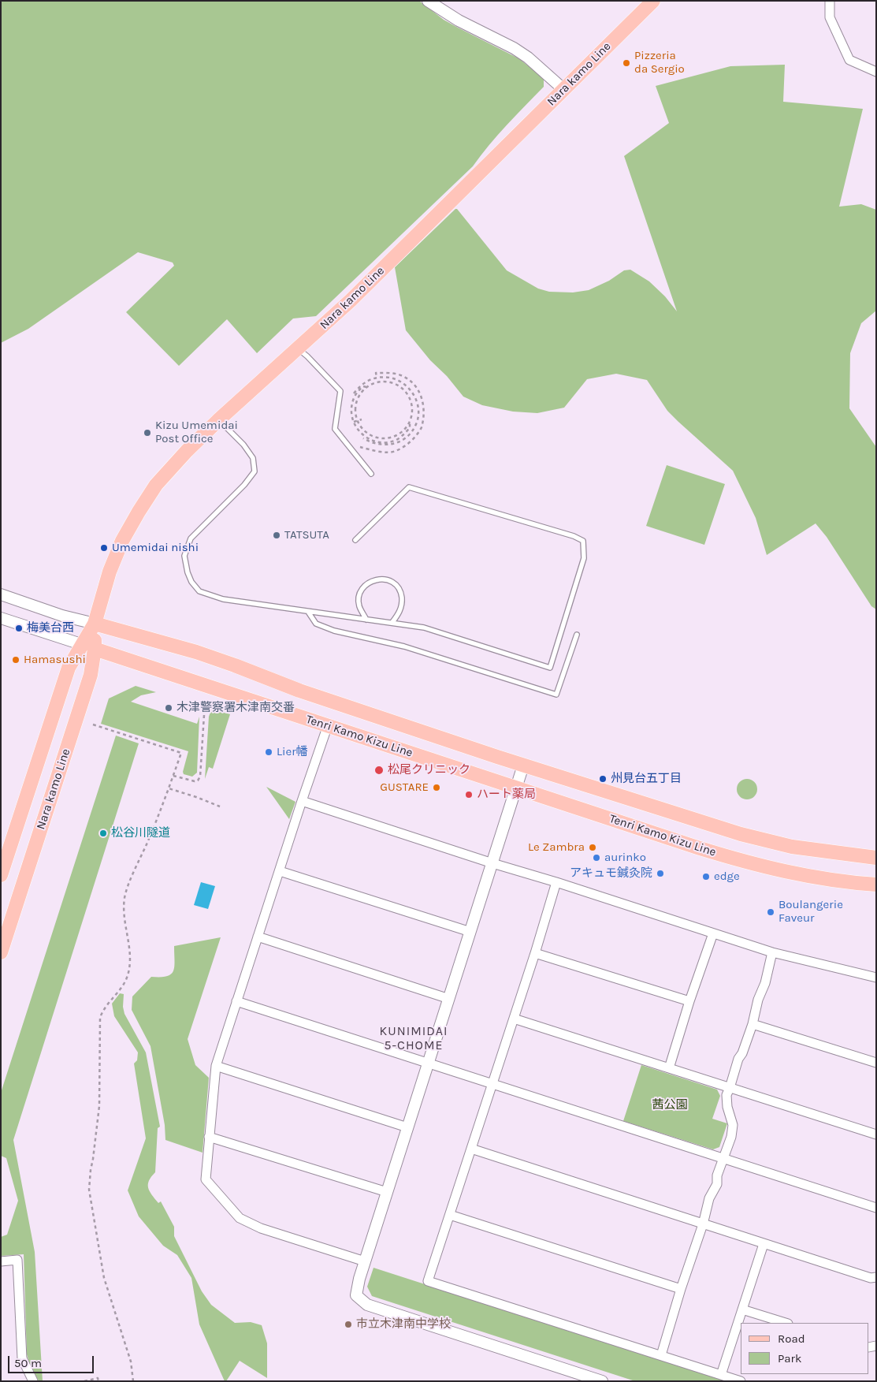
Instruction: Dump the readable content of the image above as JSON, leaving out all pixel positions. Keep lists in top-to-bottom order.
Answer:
{
  "streets": {
    "main road": ["Nara kamo Line", "Tenri Kamo Kizu Line"]
  },
  "crossings": [
    ["Nara kamo Line", "Tenri Kamo Kizu Line"]
  ],
  "districts": ["KUNIMIDAI 5-CHOME"],
  "parks": ["茜公園"],
  "places": [
    "Pizzeria da Sergio",
    "Kizu Umemidai Post Office",
    "TATSUTA",
    "Umemidai nishi",
    "梅美台西",
    "Hamasushi",
    "木津警察署木津南交番",
    "Lier幡",
    "松尾クリニック",
    "州見台五丁目",
    "GUSTARE",
    "ハート薬局",
    "松谷川隧道",
    "Le Zambra",
    "aurinko",
    "アキュモ鍼灸院",
    "edge",
    "Boulangerie Faveur",
    "市立木津南中学校"
  ],
  "legend": ["Road", "Park"],
  "scale_bar": "50 m"
}
